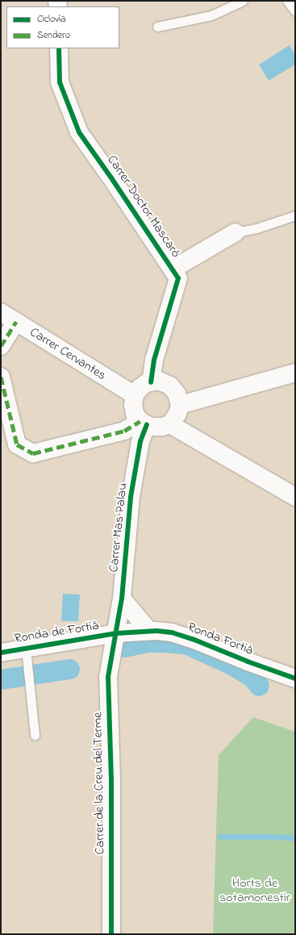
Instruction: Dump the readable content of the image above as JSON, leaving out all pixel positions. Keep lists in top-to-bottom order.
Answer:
{
  "streets": {
    "street": [
      "Carrer Doctor Mascaró",
      "Carrer Cervantes",
      "Carrer Mas Palau",
      "Ronda de Fortià",
      "Ronda Fortià",
      "Carrer de la Creu del Terme"
    ]
  },
  "crossings": [
    ["Carrer Doctor Mascaró", "Carrer Cervantes"],
    ["Carrer Doctor Mascaró", "Carrer Mas Palau"],
    ["Carrer Cervantes", "Carrer Mas Palau"],
    ["Carrer Mas Palau", "Ronda de Fortià"],
    ["Carrer Mas Palau", "Ronda Fortià"],
    ["Carrer Mas Palau", "Carrer de la Creu del Terme"],
    ["Ronda de Fortià", "Ronda Fortià"],
    ["Ronda de Fortià", "Carrer de la Creu del Terme"],
    ["Ronda Fortià", "Carrer de la Creu del Terme"]
  ],
  "parks": ["Horts de sotamonestir"],
  "legend": ["Ciclovía", "Sendero"]
}
